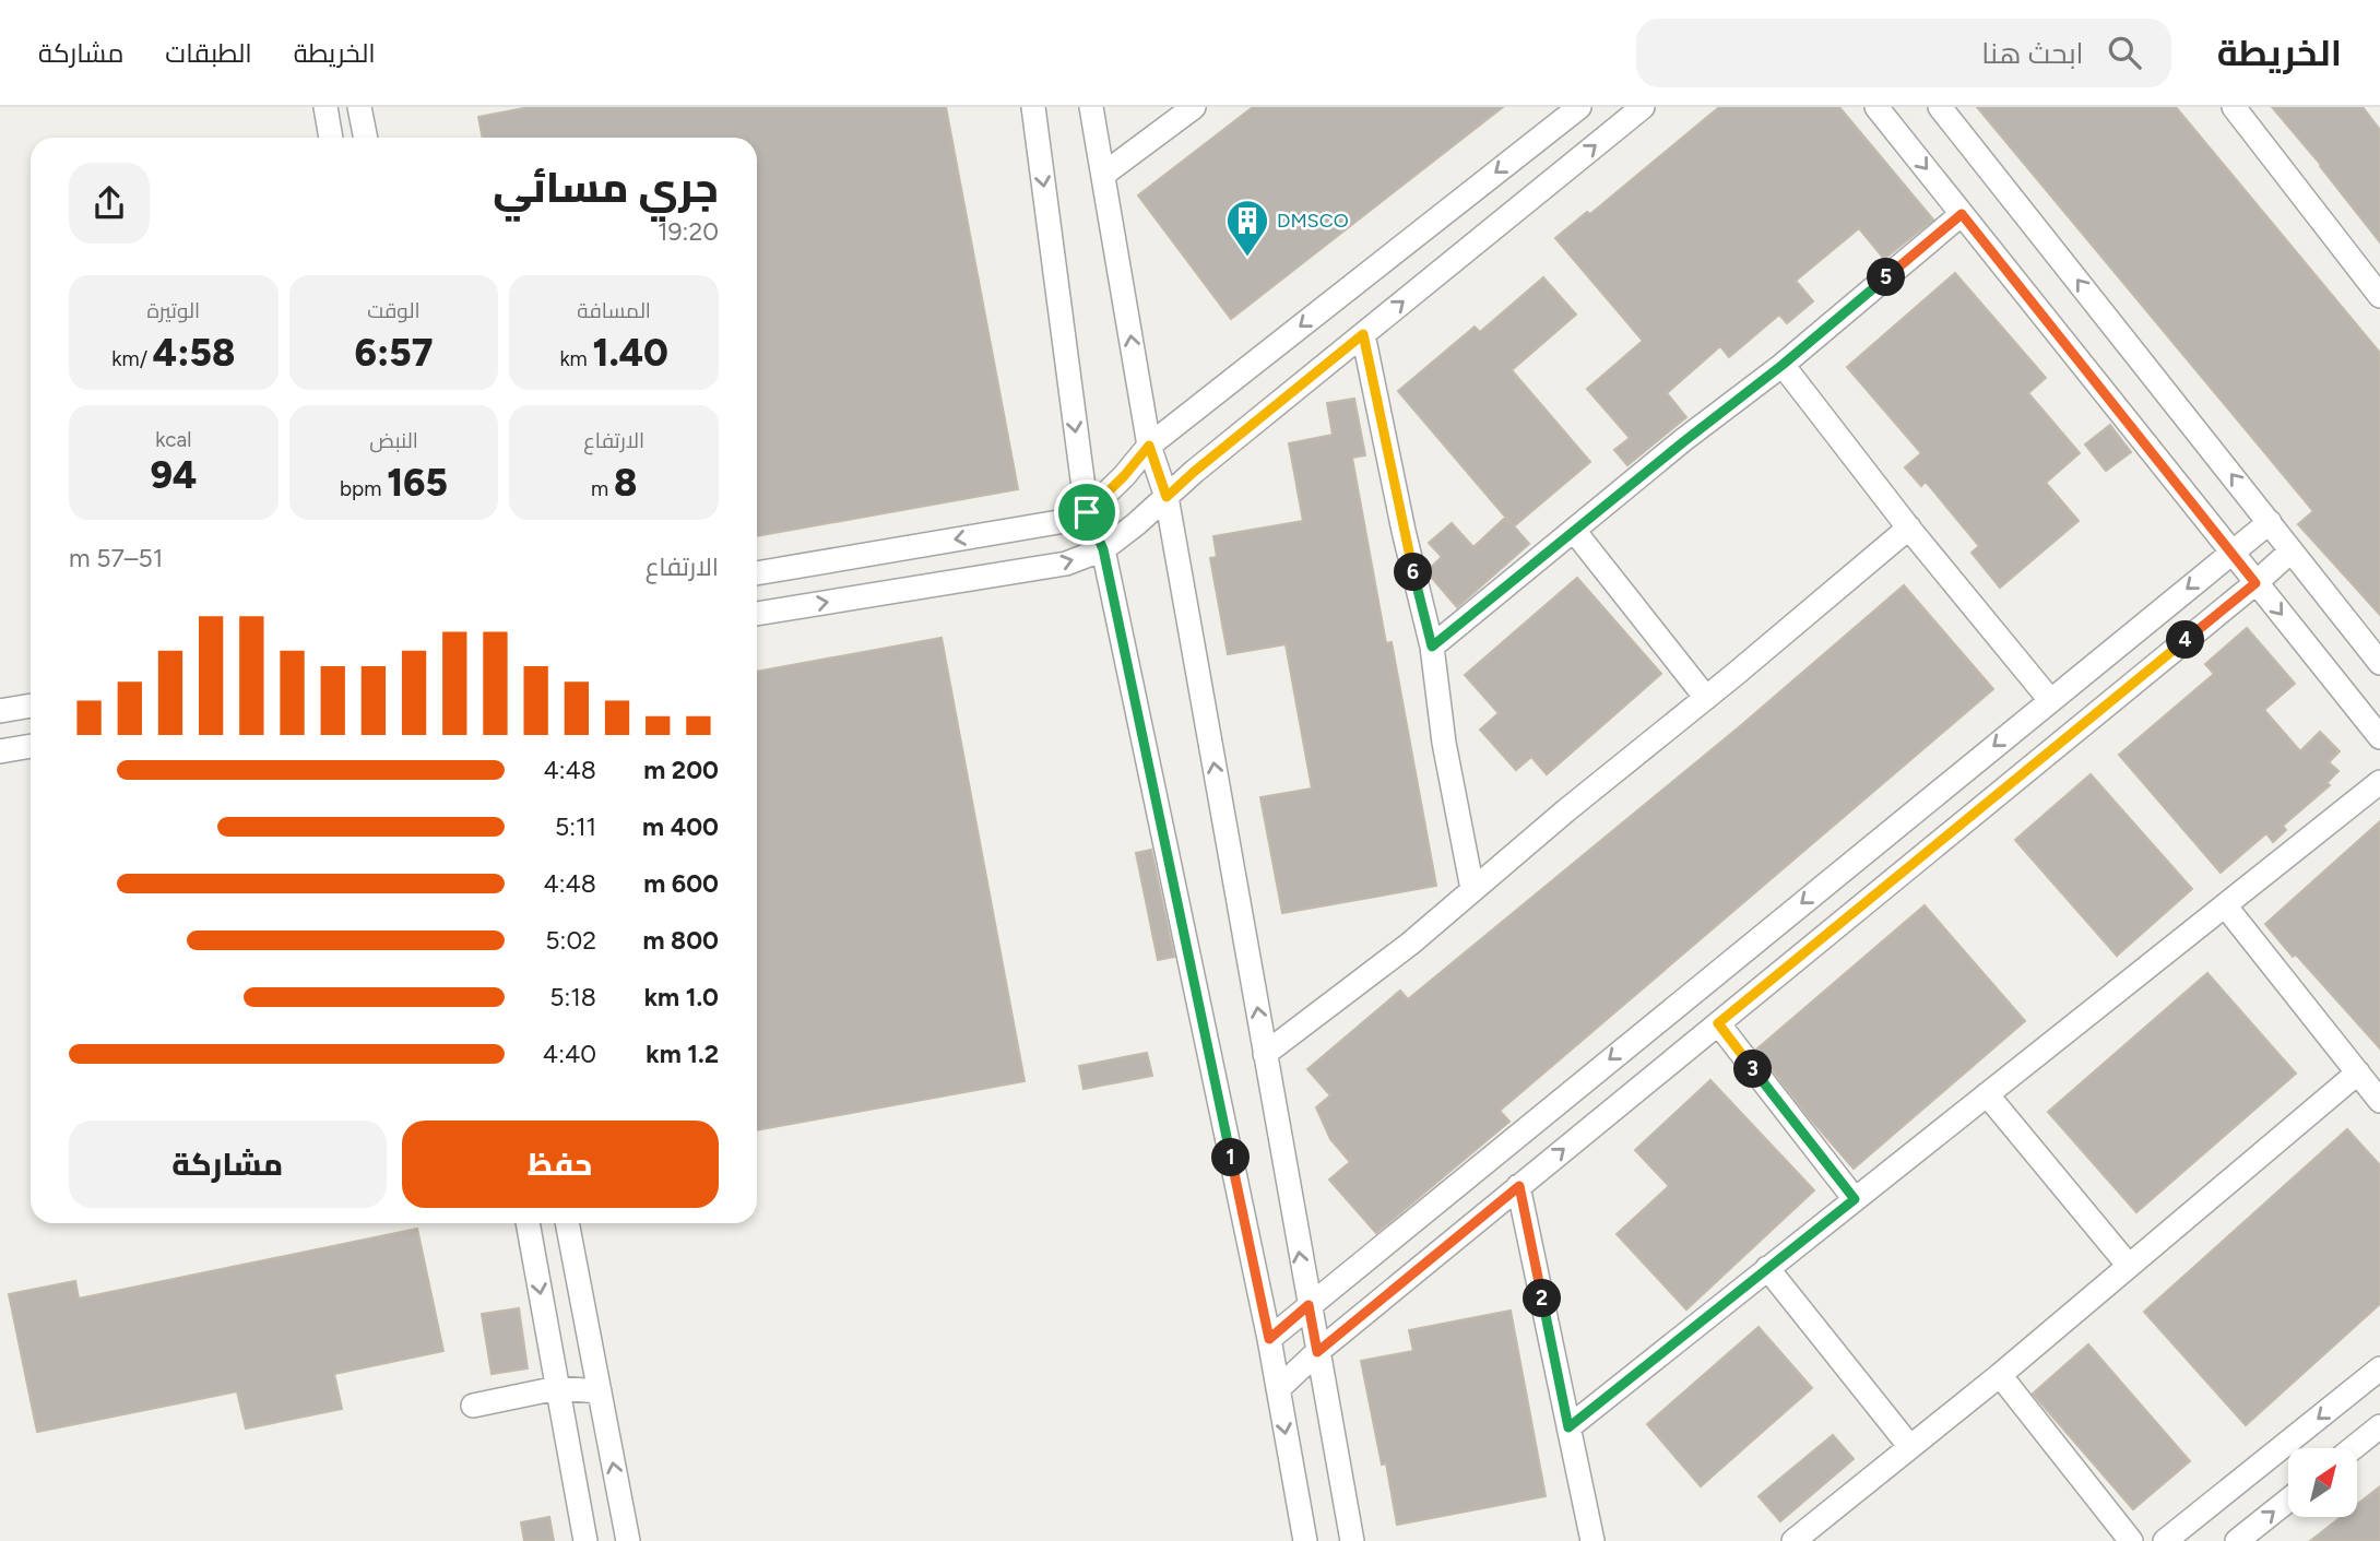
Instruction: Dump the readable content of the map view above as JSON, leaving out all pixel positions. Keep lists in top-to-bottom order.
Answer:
{
  "places": {
    "building": ["DMSCO"]
  },
  "north": "top right",
  "page": {
    "header": "الخريطة",
    "search": "ابحث هنا",
    "nav": ["الخريطة", "الطبقات", "مشاركة"],
    "heading": ["جري مسائي", "19:20"],
    "pins": [
      "5",
      "6",
      "4",
      "3",
      "1",
      "2"
    ],
    "stats": [
      ["المسافة", "1.40 km"],
      ["الوقت", "6:57"],
      ["الوتيرة", "4:58 /km"],
      ["الارتفاع", "8 m"],
      ["النبض", "165 bpm"],
      ["kcal", "94"]
    ],
    "chart": ["الارتفاع", "51–57 m"],
    "list": [
      {
        "name": "200 m",
        "note": "4:48"
      },
      {
        "name": "400 m",
        "note": "5:11"
      },
      {
        "name": "600 m",
        "note": "4:48"
      },
      {
        "name": "800 m",
        "note": "5:02"
      },
      {
        "name": "1.0 km",
        "note": "5:18"
      },
      {
        "name": "1.2 km",
        "note": "4:40"
      }
    ],
    "buttons": ["حفظ", "مشاركة"]
  }
}
